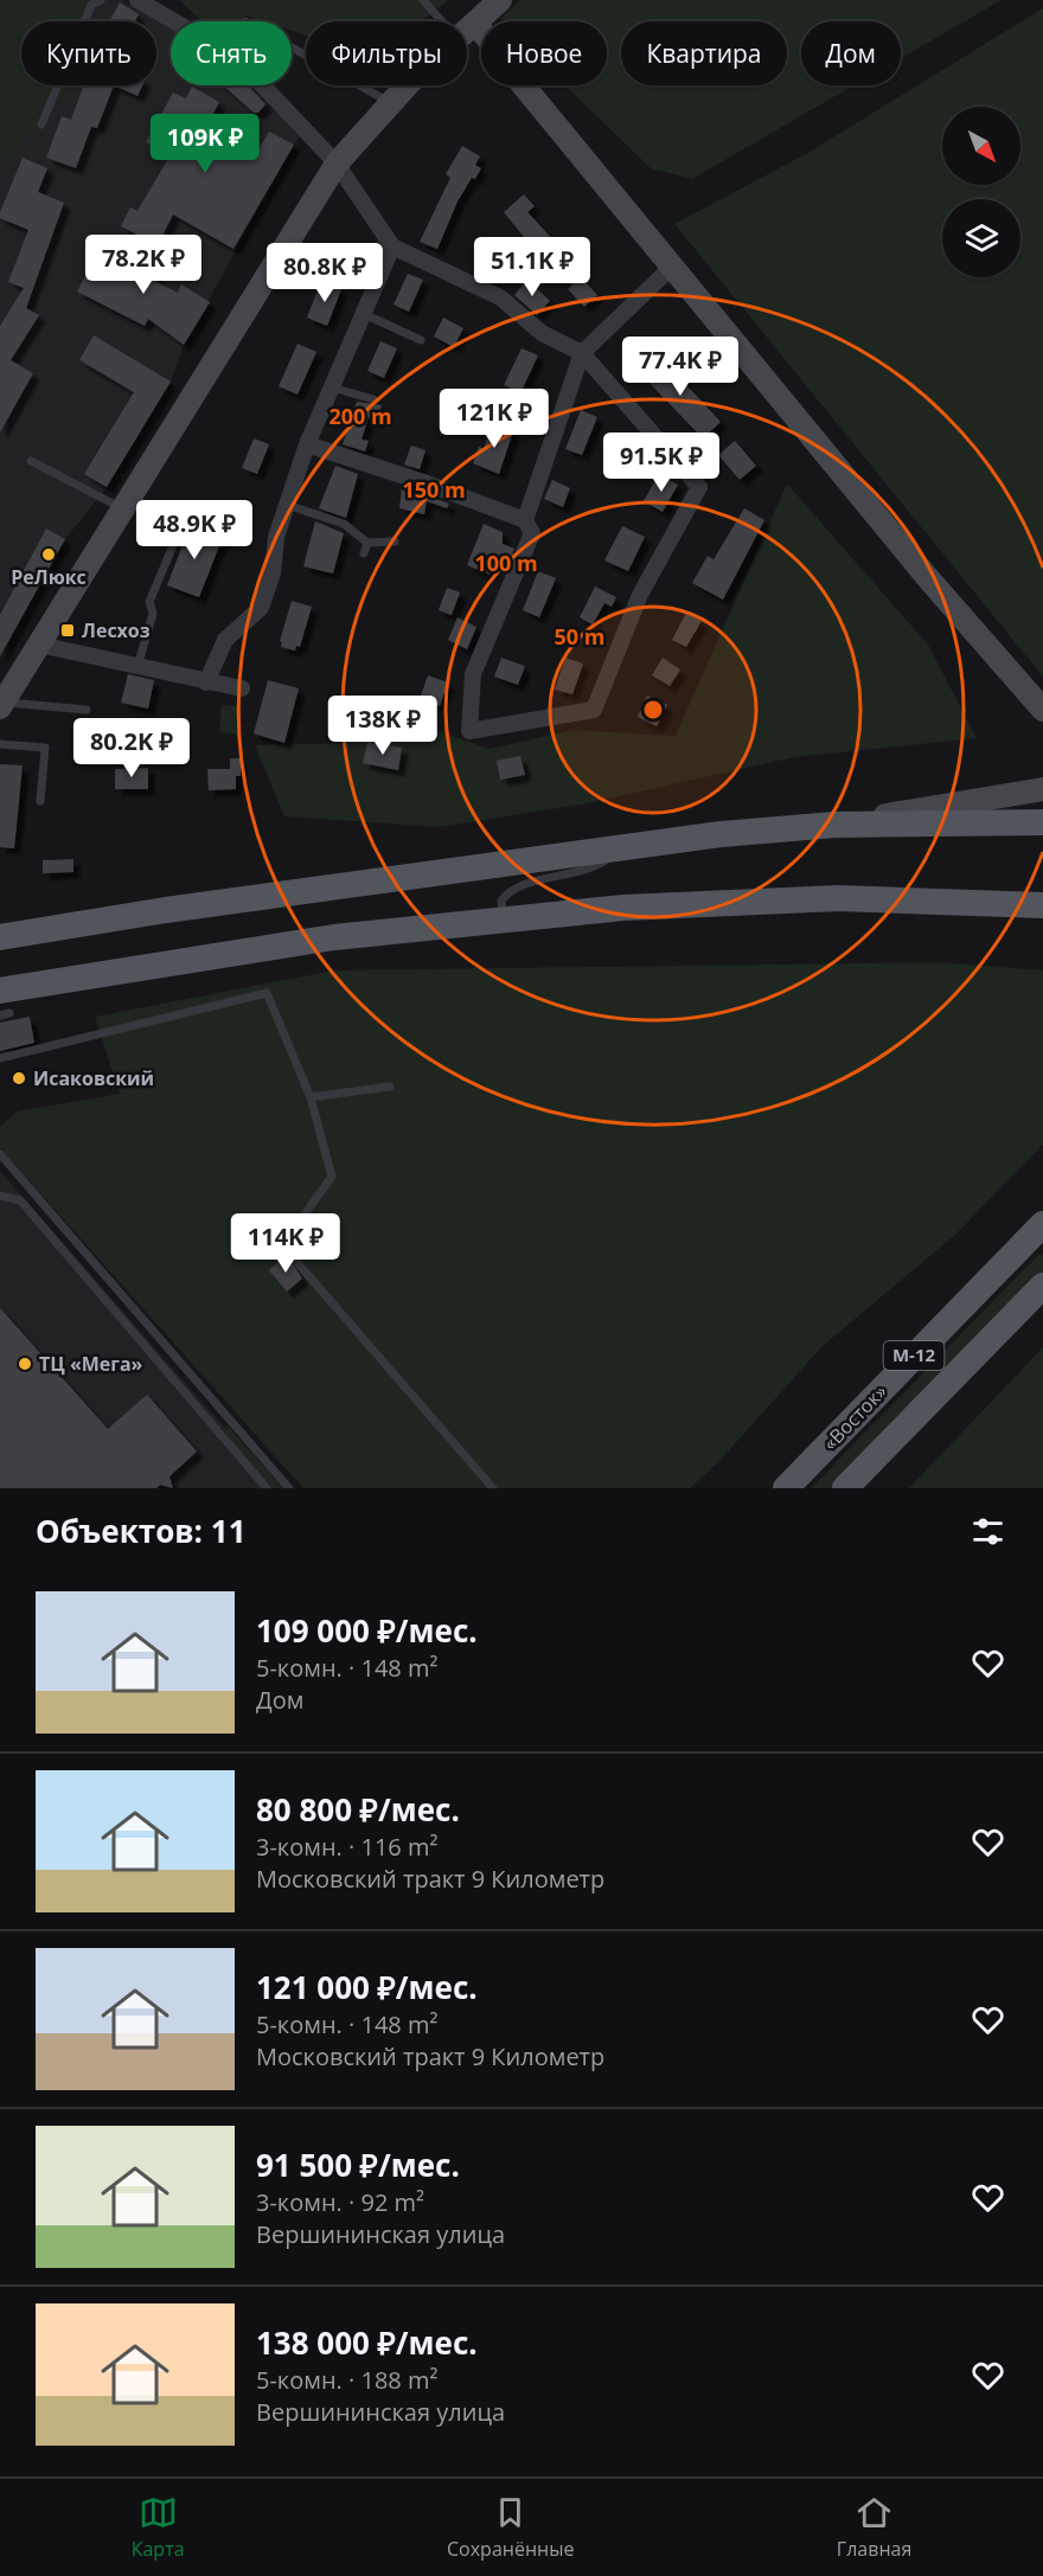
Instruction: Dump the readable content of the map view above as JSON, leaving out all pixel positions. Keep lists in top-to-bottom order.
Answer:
{
  "streets": {
    "main road": ["М-12", "«Восток»"]
  },
  "places": {
    "other": ["РеЛюкс", "Исаковский", "ТЦ «Мега»"],
    "transit": ["Лесхоз"]
  },
  "north": "bottom right",
  "page": {
    "chip": [
      "Купить",
      "Снять",
      "Фильтры",
      "Новое",
      "Квартира",
      "Дом"
    ],
    "price": [
      "109K ₽",
      "78.2K ₽",
      "51.1K ₽",
      "80.8K ₽",
      "77.4K ₽",
      "121K ₽",
      "91.5K ₽",
      "48.9K ₽",
      "138K ₽",
      "80.2K ₽",
      "114K ₽"
    ],
    "heading": "Объектов: 11",
    "list": [
      {
        "name": "109 000 ₽/мес.",
        "note": "5-комн. · 148 m² · Дом"
      },
      {
        "name": "80 800 ₽/мес.",
        "note": "3-комн. · 116 m² · Московский тракт 9 Километр"
      },
      {
        "name": "121 000 ₽/мес.",
        "note": "5-комн. · 148 m² · Московский тракт 9 Километр"
      },
      {
        "name": "91 500 ₽/мес.",
        "note": "3-комн. · 92 m² · Вершининская улица"
      },
      {
        "name": "138 000 ₽/мес.",
        "note": "5-комн. · 188 m² · Вершининская улица"
      }
    ],
    "tabs": ["Карта", "Сохранённые", "Главная"]
  },
  "rings": [
    "200 m",
    "150 m",
    "100 m",
    "50 m"
  ]
}
